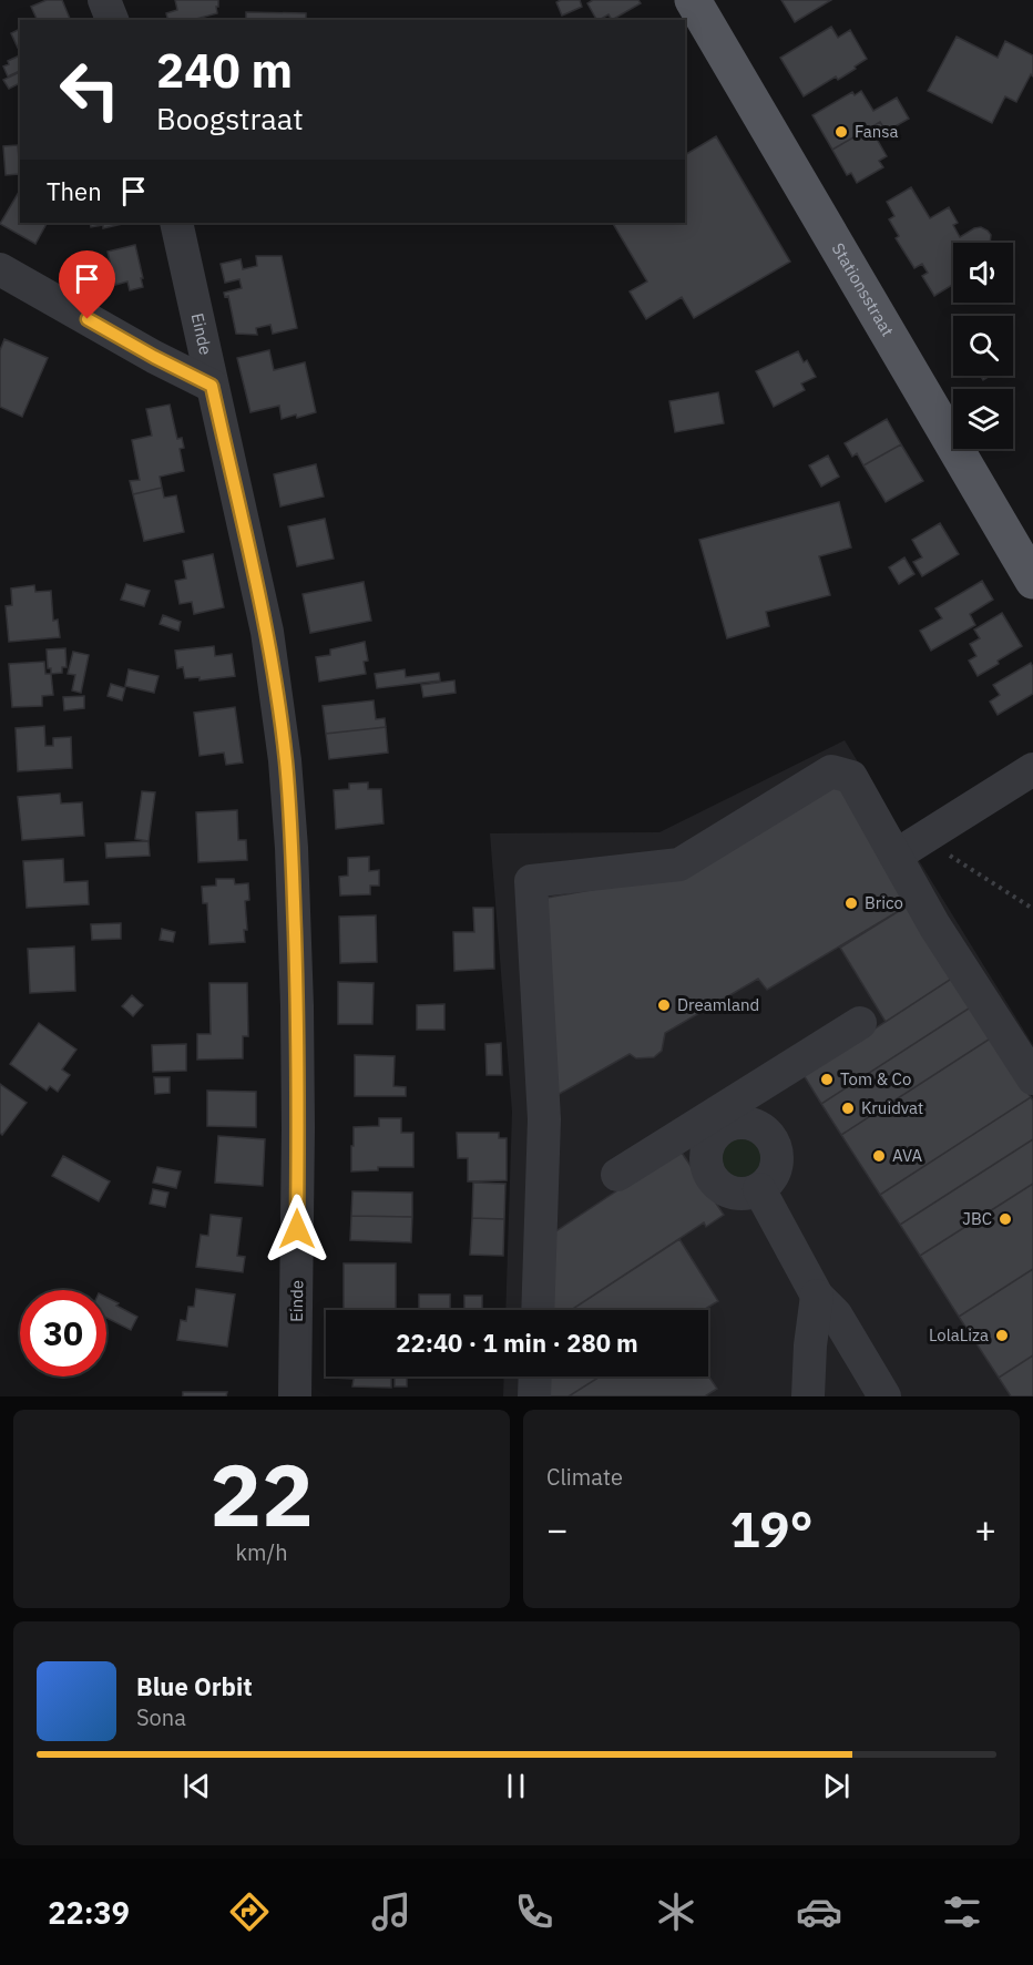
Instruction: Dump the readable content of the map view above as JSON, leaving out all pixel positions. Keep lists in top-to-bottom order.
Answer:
{
  "streets": {
    "main road": ["Stationsstraat"],
    "street": ["Einde"]
  },
  "places": [
    "Fansa",
    "Brico",
    "Dreamland",
    "Tom & Co",
    "Kruidvat",
    "AVA",
    "JBC",
    "LolaLiza"
  ],
  "page": {
    "turn": ["240 m", "Boogstraat"],
    "then": "Then",
    "limit": "30",
    "trip": "22:40 · 1 min · 280 m",
    "tile": [
      ["22", "km/h"],
      "Climate"
    ],
    "heat": ["−", "19°", "+"],
    "song": ["Blue Orbit", "Sona"],
    "tabs": "22:39"
  }
}
